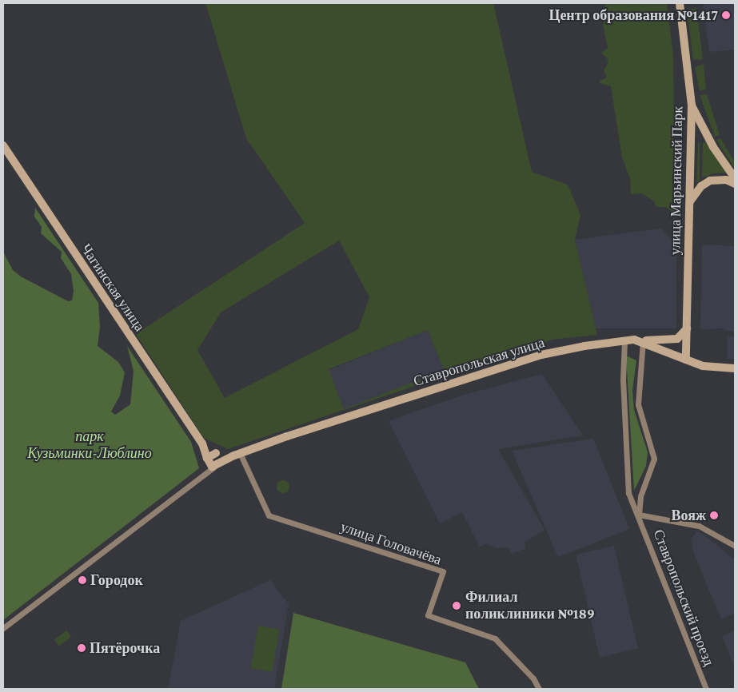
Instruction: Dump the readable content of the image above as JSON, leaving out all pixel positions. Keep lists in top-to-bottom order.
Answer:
{
  "streets": {
    "street": [
      "улица Марьинский Парк",
      "Чагинская улица",
      "Ставропольская улица",
      "улица Головачёва",
      "Ставропольский проезд"
    ]
  },
  "crossings": [
    ["улица Марьинский Парк", "Ставропольская улица"],
    ["Чагинская улица", "Ставропольская улица"],
    ["Ставропольская улица", "улица Головачёва"],
    ["Ставропольская улица", "Ставропольский проезд"]
  ],
  "parks": ["парк Кузьминки-Люблино"],
  "places": [
    "Центр образования №1417",
    "Вояж",
    "Городок",
    "Филиал поликлиники №189",
    "Пятёрочка"
  ]
}
